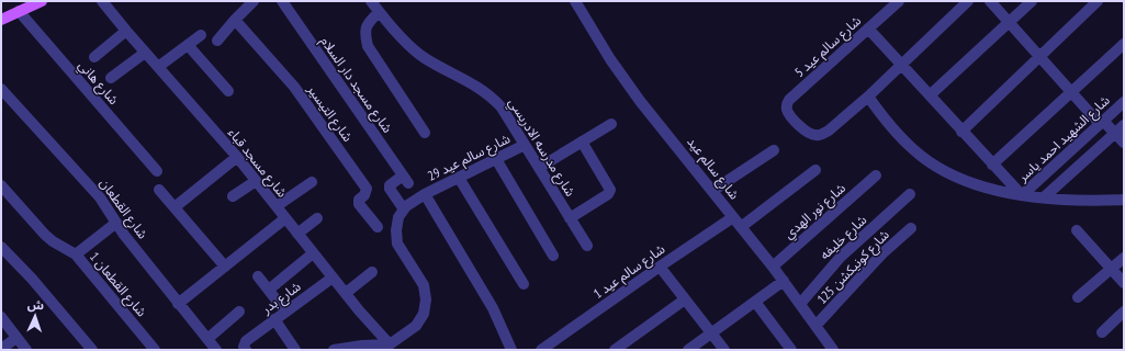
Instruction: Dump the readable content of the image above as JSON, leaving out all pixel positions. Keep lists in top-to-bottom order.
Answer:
{
  "streets": {
    "street": [
      "شارع سالم عيد 5",
      "شارع هاني",
      "شارع مسجد دار السلام",
      "شارع التيسير",
      "شارع الشهيد احمد ياسر",
      "شارع مدرسه الادريسي",
      "شارع سالم عيد 29",
      "شارع مسجد قباء",
      "شارع سالم عيد",
      "شارع القطعان",
      "شارع نور الهدي",
      "شارع خليفه",
      "شارع كونيكشن 125",
      "شارع سالم عيد 1",
      "شارع القطعان 1",
      "شارع بدر"
    ]
  },
  "crossings": [
    ["شارع مسجد دار السلام", "شارع سالم عيد 29"],
    ["شارع مدرسه الادريسي", "شارع سالم عيد 29"],
    ["شارع مسجد قباء", "شارع بدر"],
    ["شارع سالم عيد", "شارع نور الهدي"],
    ["شارع سالم عيد", "شارع خليفه"],
    ["شارع سالم عيد", "شارع كونيكشن 125"],
    ["شارع سالم عيد", "شارع سالم عيد 1"]
  ],
  "north": "top"
}
